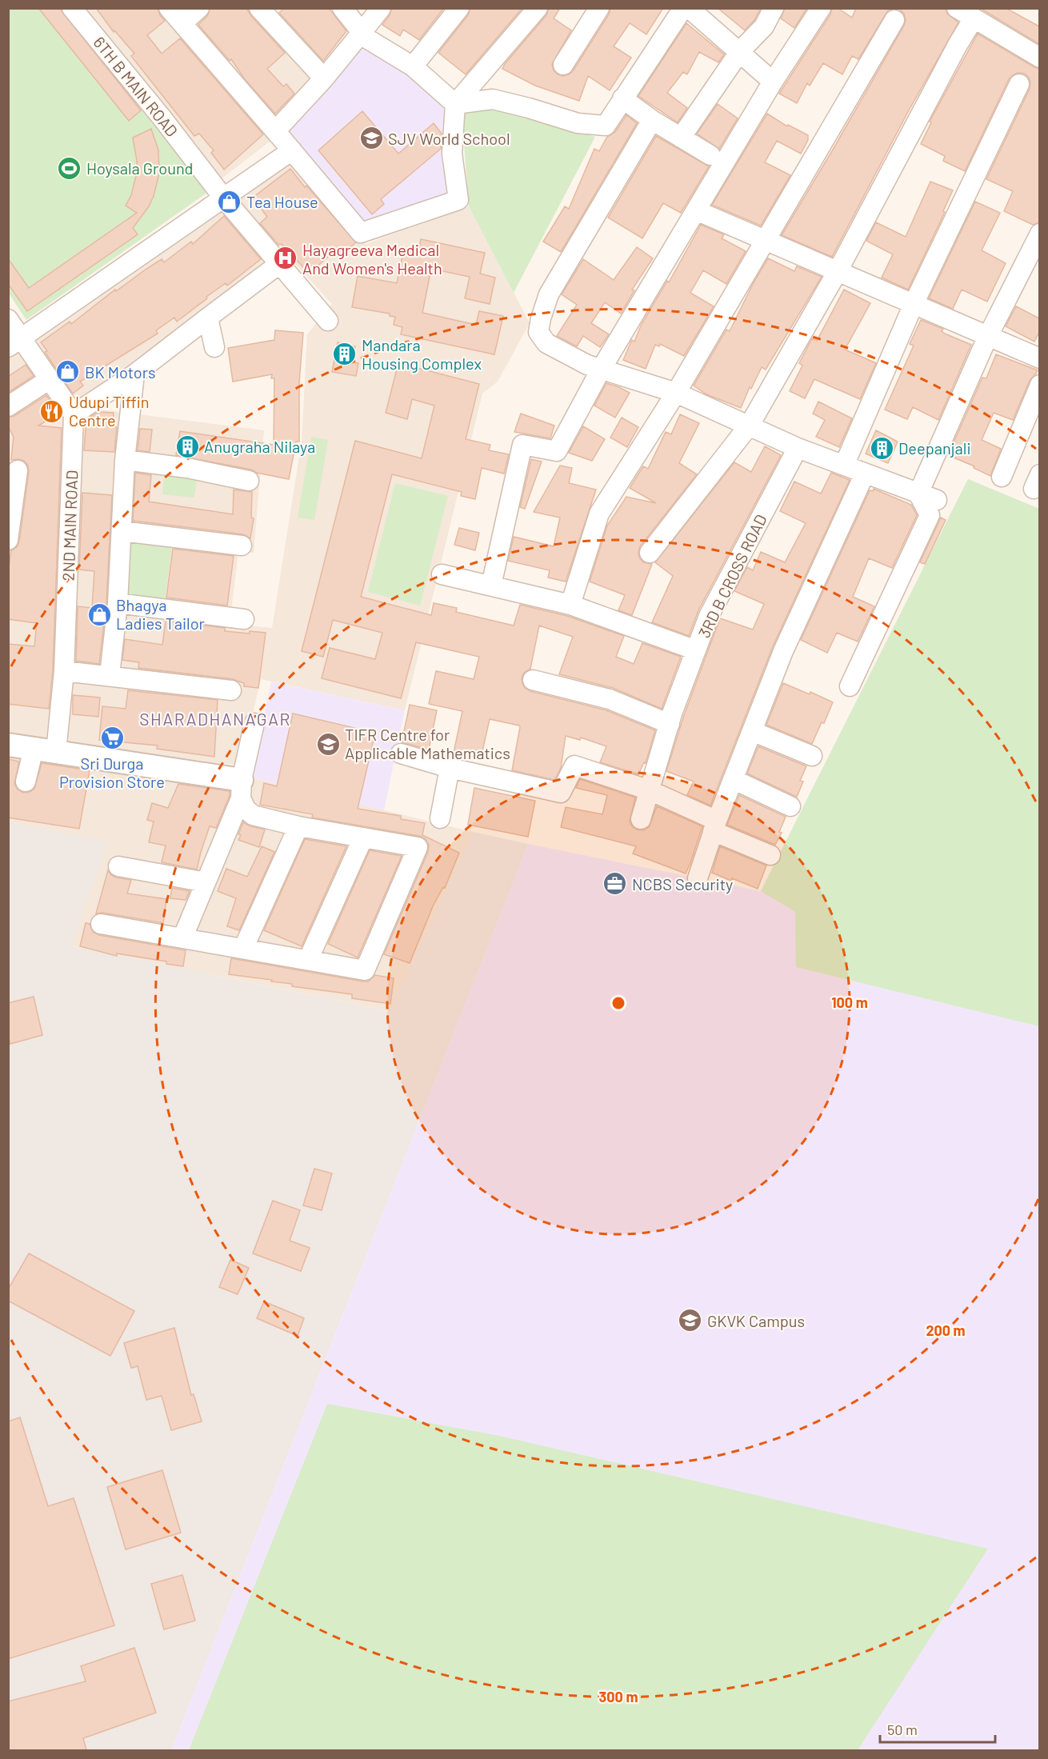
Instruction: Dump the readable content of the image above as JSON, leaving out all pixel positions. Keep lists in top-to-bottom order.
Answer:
{
  "streets": {
    "street": ["6TH B MAIN ROAD", "2ND MAIN ROAD", "3RD B CROSS ROAD"]
  },
  "districts": ["SHARADHANAGAR"],
  "places": {
    "school or university": ["SJV World School", "TIFR Centre for Applicable Mathematics", "GKVK Campus"],
    "sports": ["Hoysala Ground"],
    "shop": ["Tea House", "BK Motors", "Bhagya Ladies Tailor"],
    "hospital": ["Hayagreeva Medical And Women's Health"],
    "building": ["Mandara Housing Complex", "Anugraha Nilaya", "Deepanjali"],
    "restaurant": ["Udupi Tiffin Centre"],
    "supermarket": ["Sri Durga Provision Store"],
    "office": ["NCBS Security"]
  },
  "scale_bar": "50 m",
  "rings": ["100 m", "200 m", "300 m"]
}
